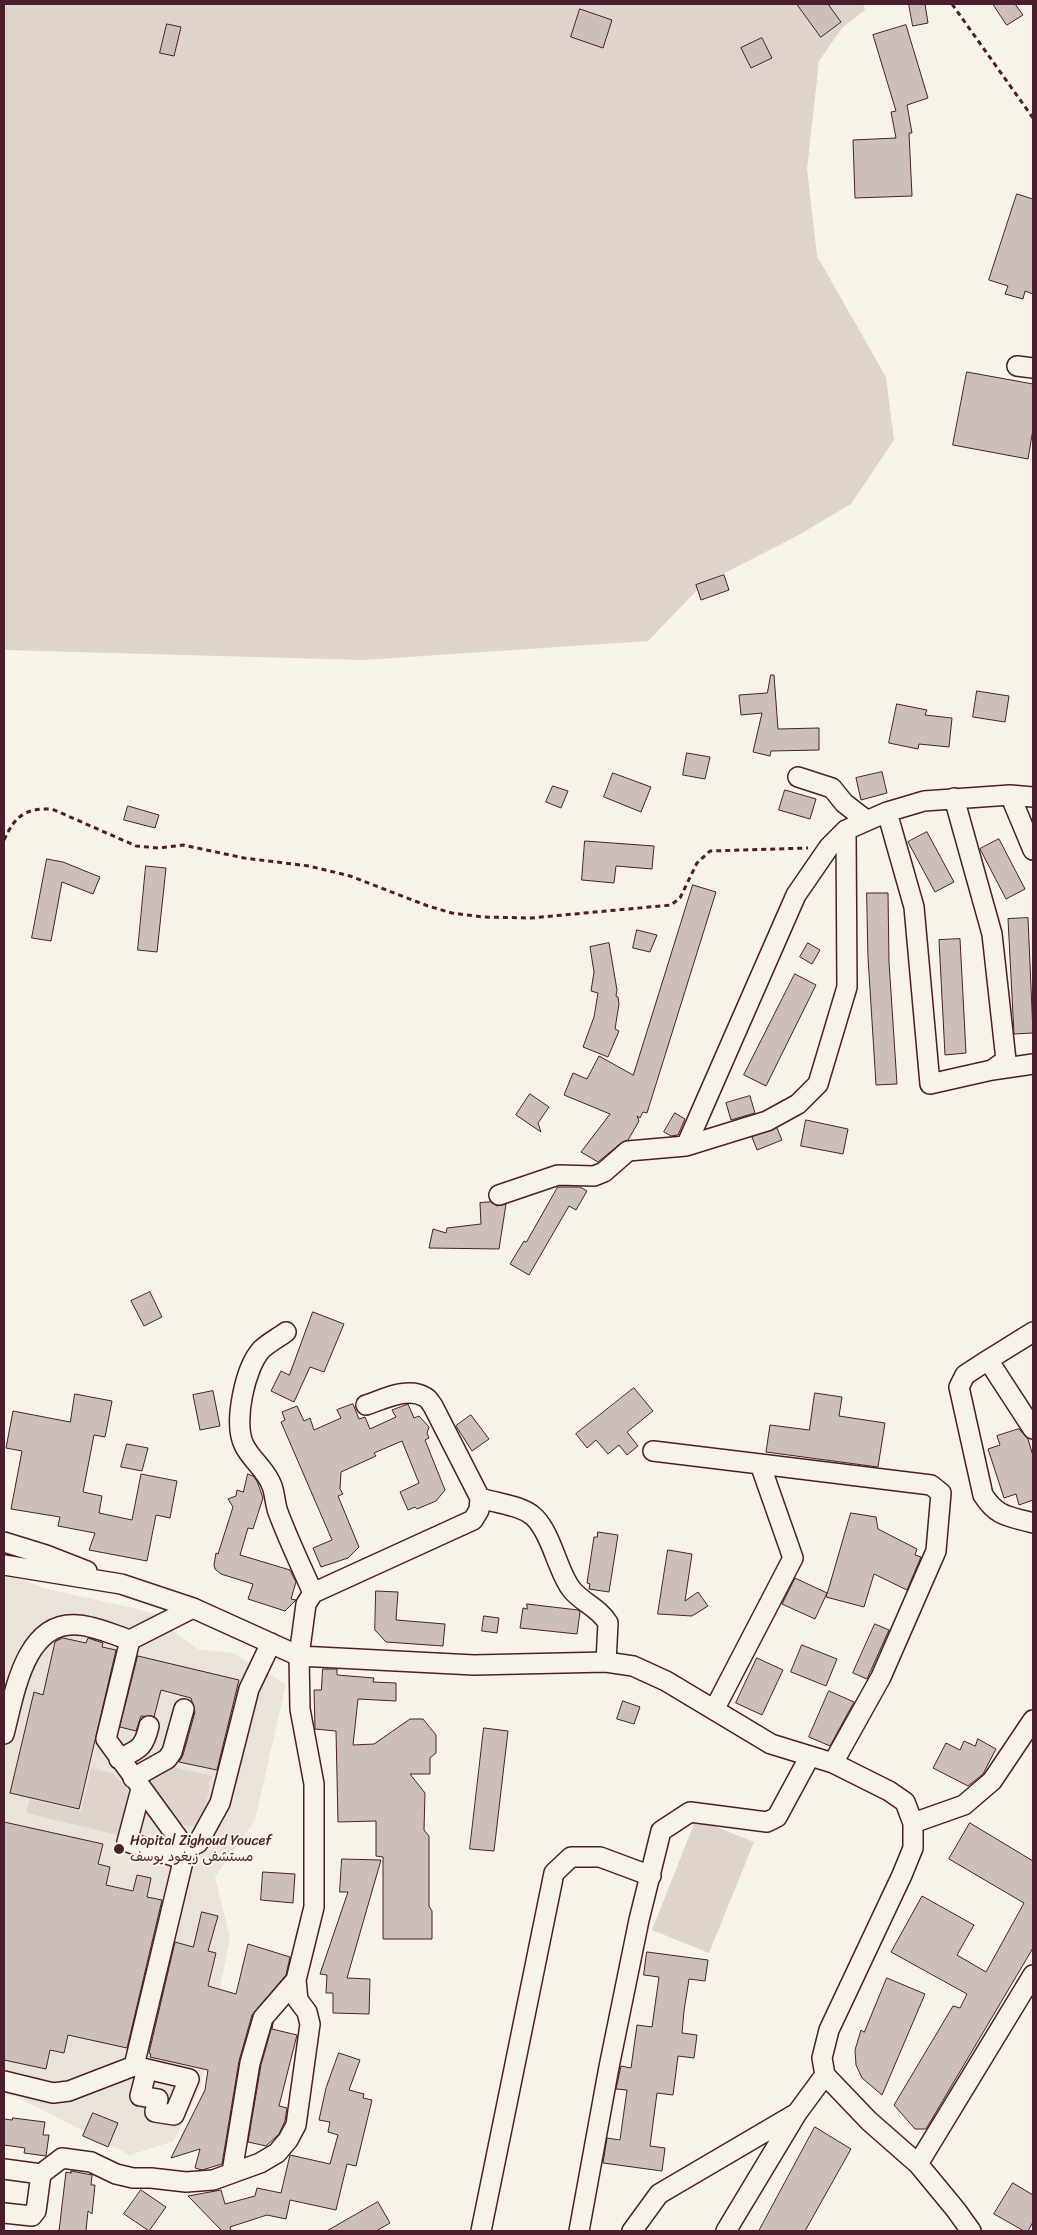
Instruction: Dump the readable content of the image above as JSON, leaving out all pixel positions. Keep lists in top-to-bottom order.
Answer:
{
  "places": ["Hopital Zighoud Youcef مستشفى زيغود يوسف"]
}
